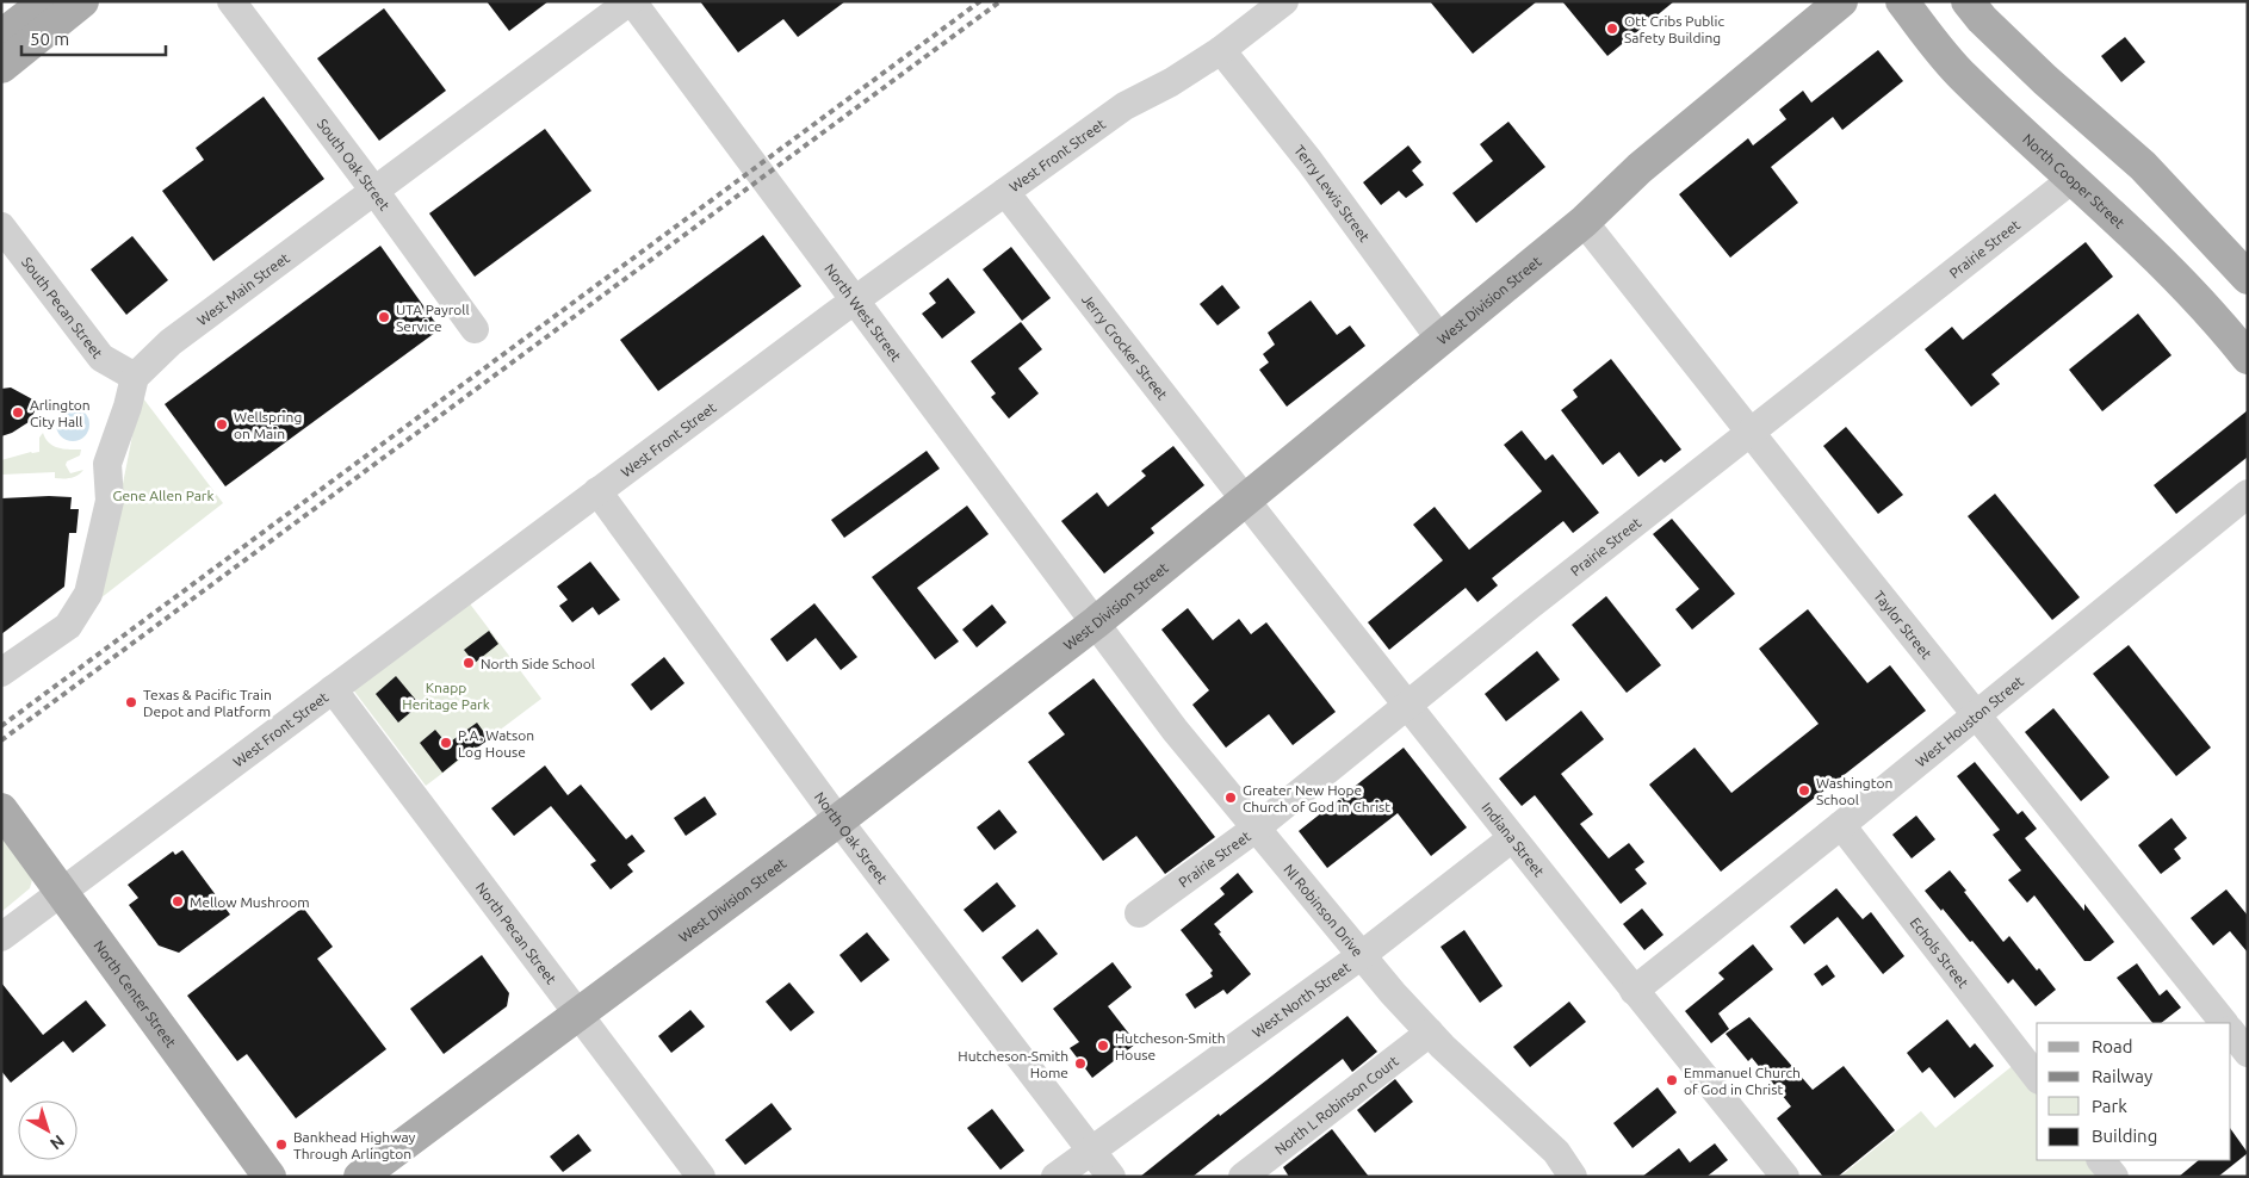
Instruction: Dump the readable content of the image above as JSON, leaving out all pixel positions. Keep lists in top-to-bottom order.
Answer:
{
  "streets": {
    "main road": ["North Cooper Street", "West Division Street", "North Center Street"],
    "street": [
      "West Front Street",
      "South Oak Street",
      "Terry Lewis Street",
      "Prairie Street",
      "West Main Street",
      "South Pecan Street",
      "North West Street",
      "Jerry Crocker Street",
      "Taylor Street",
      "West Houston Street",
      "North Oak Street",
      "Indiana Street",
      "Nl Robinson Drive",
      "North Pecan Street",
      "Echols Street",
      "West North Street",
      "North L Robinson Court"
    ]
  },
  "crossings": [
    ["West Front Street", "Terry Lewis Street"],
    ["West Front Street", "North West Street"],
    ["West Front Street", "Jerry Crocker Street"],
    ["West Front Street", "North Oak Street"],
    ["West Front Street", "North Pecan Street"],
    ["West Front Street", "North Center Street"],
    ["South Oak Street", "West Main Street"],
    ["North Cooper Street", "Prairie Street"],
    ["Terry Lewis Street", "West Division Street"],
    ["Prairie Street", "Taylor Street"],
    ["Prairie Street", "Indiana Street"],
    ["Prairie Street", "Nl Robinson Drive"],
    ["West Main Street", "South Pecan Street"],
    ["West Main Street", "North West Street"],
    ["West Division Street", "North West Street"],
    ["West Division Street", "Jerry Crocker Street"],
    ["West Division Street", "Taylor Street"],
    ["West Division Street", "North Oak Street"],
    ["West Division Street", "Indiana Street"],
    ["West Division Street", "Nl Robinson Drive"],
    ["West Division Street", "North Pecan Street"],
    ["North West Street", "Nl Robinson Drive"],
    ["Jerry Crocker Street", "Indiana Street"],
    ["Taylor Street", "West Houston Street"],
    ["West Houston Street", "Indiana Street"],
    ["West Houston Street", "Echols Street"],
    ["North Oak Street", "West North Street"],
    ["Indiana Street", "West North Street"],
    ["Nl Robinson Drive", "West North Street"],
    ["Nl Robinson Drive", "North L Robinson Court"]
  ],
  "parks": ["Gene Allen Park", "Knapp Heritage Park"],
  "places": [
    "Ott Cribs Public Safety Building",
    "UTA Payroll Service",
    "Arlington City Hall",
    "Wellspring on Main",
    "North Side School",
    "Texas & Pacific Train Depot and Platform",
    "P.A. Watson Log House",
    "Washington School",
    "Greater New Hope Church of God in Christ",
    "Mellow Mushroom",
    "Hutcheson-Smith House",
    "Hutcheson-Smith Home",
    "Emmanuel Church of God in Christ",
    "Bankhead Highway Through Arlington"
  ],
  "legend": [
    "Road",
    "Railway",
    "Park",
    "Building"
  ],
  "scale_bar": "50 m",
  "north": "bottom right"
}
